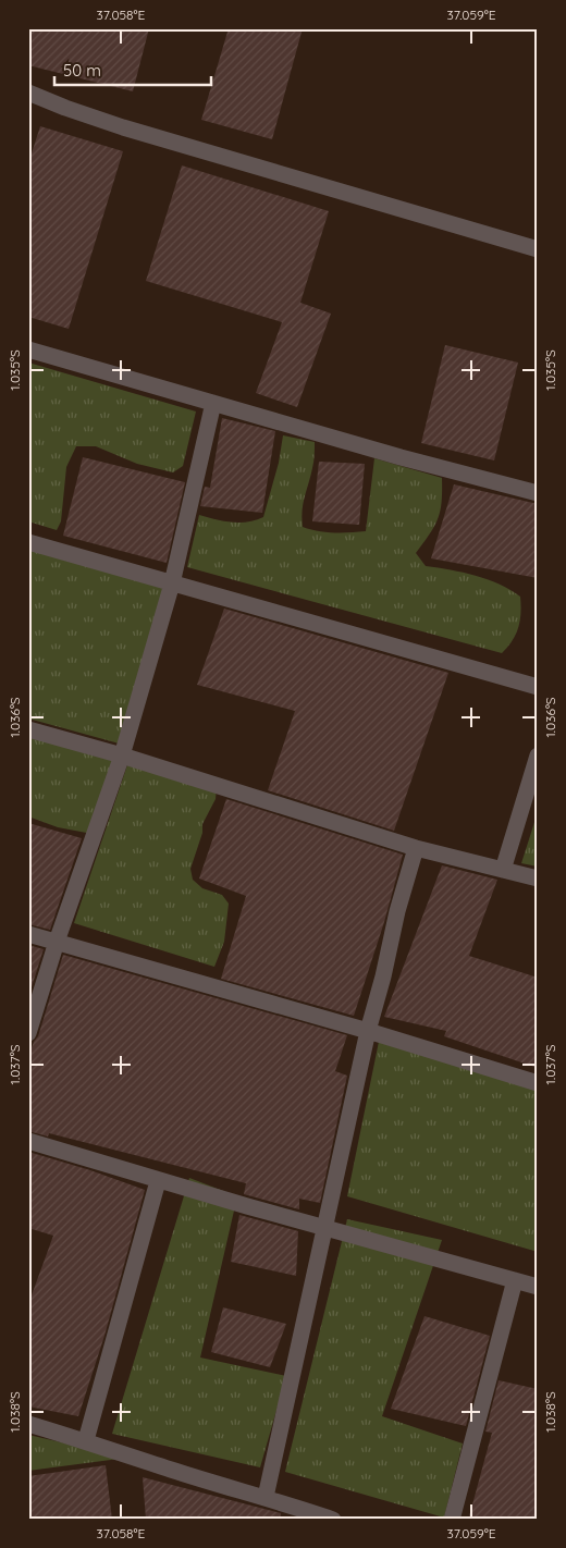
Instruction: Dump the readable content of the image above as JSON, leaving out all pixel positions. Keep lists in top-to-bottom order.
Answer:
{
  "scale_bar": "50 m",
  "coordinates": [
    "37.058°E",
    "37.059°E",
    "1.035°S",
    "1.036°S",
    "1.037°S",
    "1.038°S"
  ]
}
